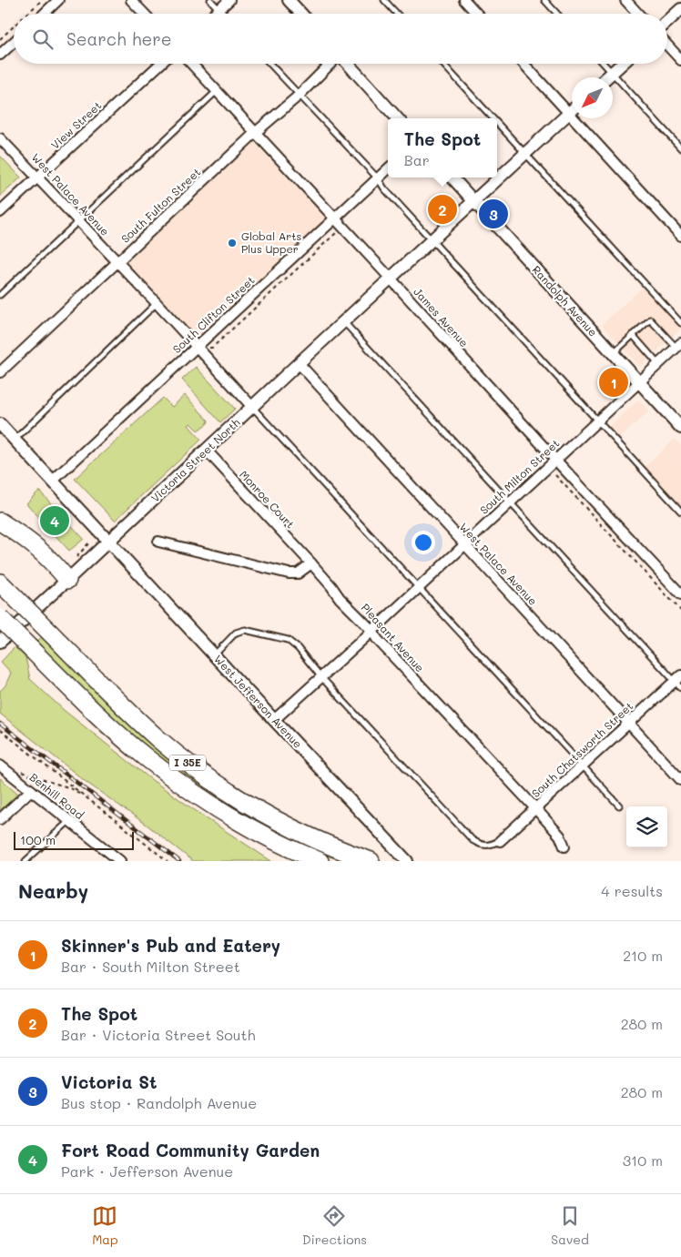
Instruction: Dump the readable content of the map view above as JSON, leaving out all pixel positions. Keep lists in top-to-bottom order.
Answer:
{
  "streets": {
    "highway": ["I 35E"],
    "street": [
      "View Street",
      "West Palace Avenue",
      "South Fulton Street",
      "Randolph Avenue",
      "South Clifton Street",
      "James Avenue",
      "Victoria Street North",
      "South Milton Street",
      "Monroe Court",
      "Pleasant Avenue",
      "West Jefferson Avenue",
      "South Chatsworth Street",
      "Benhill Road"
    ]
  },
  "crossings": [
    ["View Street", "West Palace Avenue"],
    ["West Palace Avenue", "South Fulton Street"],
    ["West Palace Avenue", "South Clifton Street"],
    ["West Palace Avenue", "Victoria Street North"],
    ["West Palace Avenue", "South Milton Street"],
    ["West Palace Avenue", "South Chatsworth Street"],
    ["South Fulton Street", "James Avenue"],
    ["Randolph Avenue", "Victoria Street North"],
    ["Randolph Avenue", "South Milton Street"],
    ["South Clifton Street", "James Avenue"],
    ["South Clifton Street", "West Jefferson Avenue"],
    ["James Avenue", "Victoria Street North"],
    ["James Avenue", "South Milton Street"],
    ["Victoria Street North", "Monroe Court"],
    ["Victoria Street North", "West Jefferson Avenue"],
    ["South Milton Street", "Pleasant Avenue"],
    ["South Milton Street", "West Jefferson Avenue"],
    ["Monroe Court", "Pleasant Avenue"],
    ["Pleasant Avenue", "South Chatsworth Street"]
  ],
  "places": ["Global Arts Plus Upper"],
  "scale_bar": "100 m",
  "north": "bottom left",
  "page": {
    "search": "Search here",
    "popup": ["The Spot", "Bar"],
    "pins": [
      "2",
      "3",
      "1",
      "4"
    ],
    "scale": "100 m",
    "heading": ["Nearby", "4 results"],
    "list": [
      {
        "mark": "1",
        "name": "Skinner's Pub and Eatery",
        "note": "Bar · South Milton Street",
        "value": "210 m"
      },
      {
        "mark": "2",
        "name": "The Spot",
        "note": "Bar · Victoria Street South",
        "value": "280 m"
      },
      {
        "mark": "3",
        "name": "Victoria St",
        "note": "Bus stop · Randolph Avenue",
        "value": "280 m"
      },
      {
        "mark": "4",
        "name": "Fort Road Community Garden",
        "note": "Park · Jefferson Avenue",
        "value": "310 m"
      }
    ],
    "nav": ["Map", "Directions", "Saved"]
  }
}
